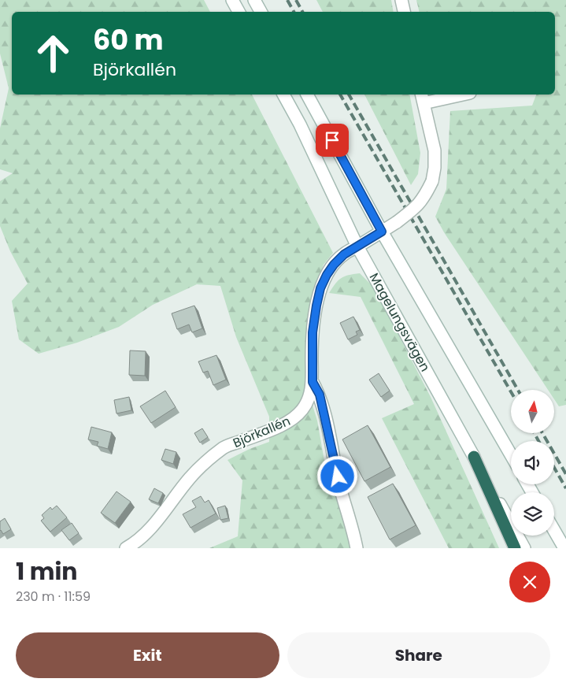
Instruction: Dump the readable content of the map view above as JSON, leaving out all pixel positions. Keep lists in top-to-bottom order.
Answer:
{
  "streets": {
    "main road": ["Magelungsvägen", "Björkallén"]
  },
  "crossings": [
    ["Magelungsvägen", "Björkallén"]
  ],
  "north": "top",
  "page": {
    "turn": ["60 m", "Björkallén"],
    "heading": ["1 min", "230 m · 11:59"],
    "buttons": ["Exit", "Share"]
  }
}
